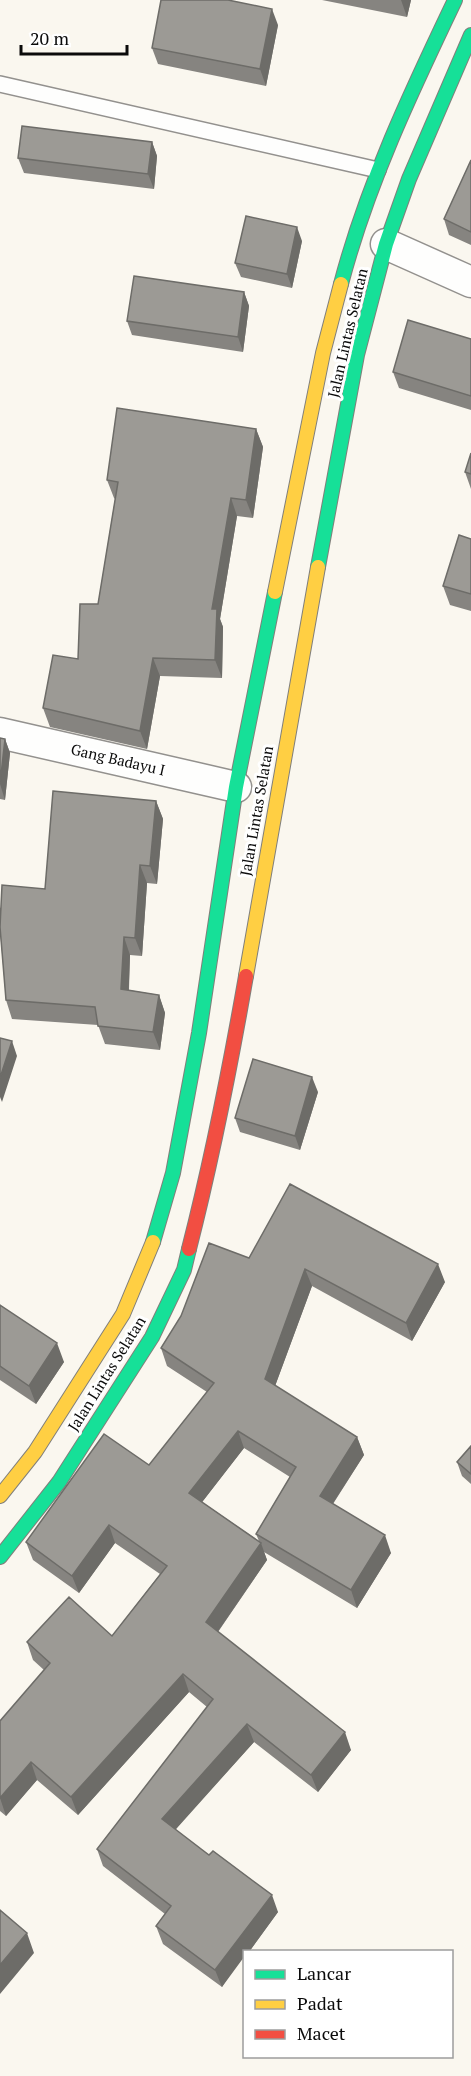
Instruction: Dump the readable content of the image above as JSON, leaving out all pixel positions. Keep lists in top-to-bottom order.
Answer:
{
  "streets": {
    "highway": ["Jalan Lintas Selatan"],
    "street": ["Gang Badayu I"]
  },
  "crossings": [
    ["Jalan Lintas Selatan", "Gang Badayu I"]
  ],
  "legend": ["Lancar", "Padat", "Macet"],
  "scale_bar": "20 m"
}
